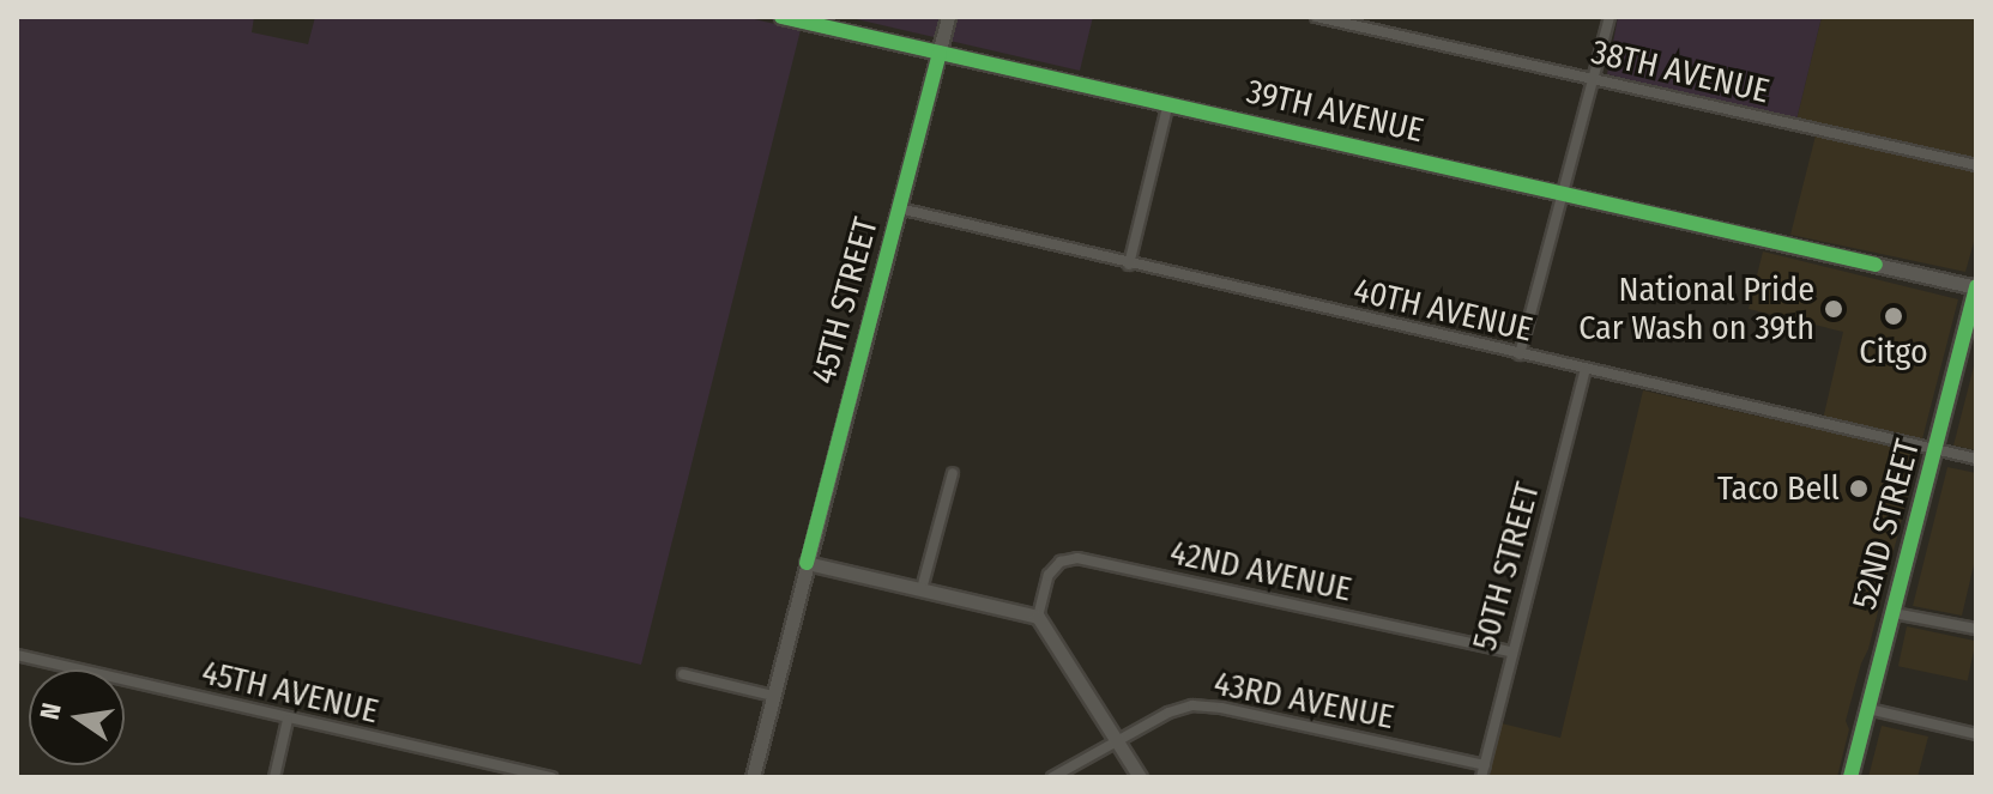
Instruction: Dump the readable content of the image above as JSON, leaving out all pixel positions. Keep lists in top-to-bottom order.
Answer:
{
  "streets": {
    "main road": ["39TH AVENUE", "45TH STREET", "52ND STREET"],
    "street": [
      "38TH AVENUE",
      "40TH AVENUE",
      "50TH STREET",
      "42ND AVENUE",
      "45TH AVENUE",
      "43RD AVENUE"
    ]
  },
  "crossings": [
    ["39TH AVENUE", "45TH STREET"],
    ["39TH AVENUE", "52ND STREET"],
    ["45TH STREET", "40TH AVENUE"],
    ["40TH AVENUE", "52ND STREET"],
    ["40TH AVENUE", "50TH STREET"],
    ["50TH STREET", "42ND AVENUE"],
    ["50TH STREET", "43RD AVENUE"]
  ],
  "places": ["National Pride Car Wash on 39th", "Citgo", "Taco Bell"],
  "north": "left"
}
